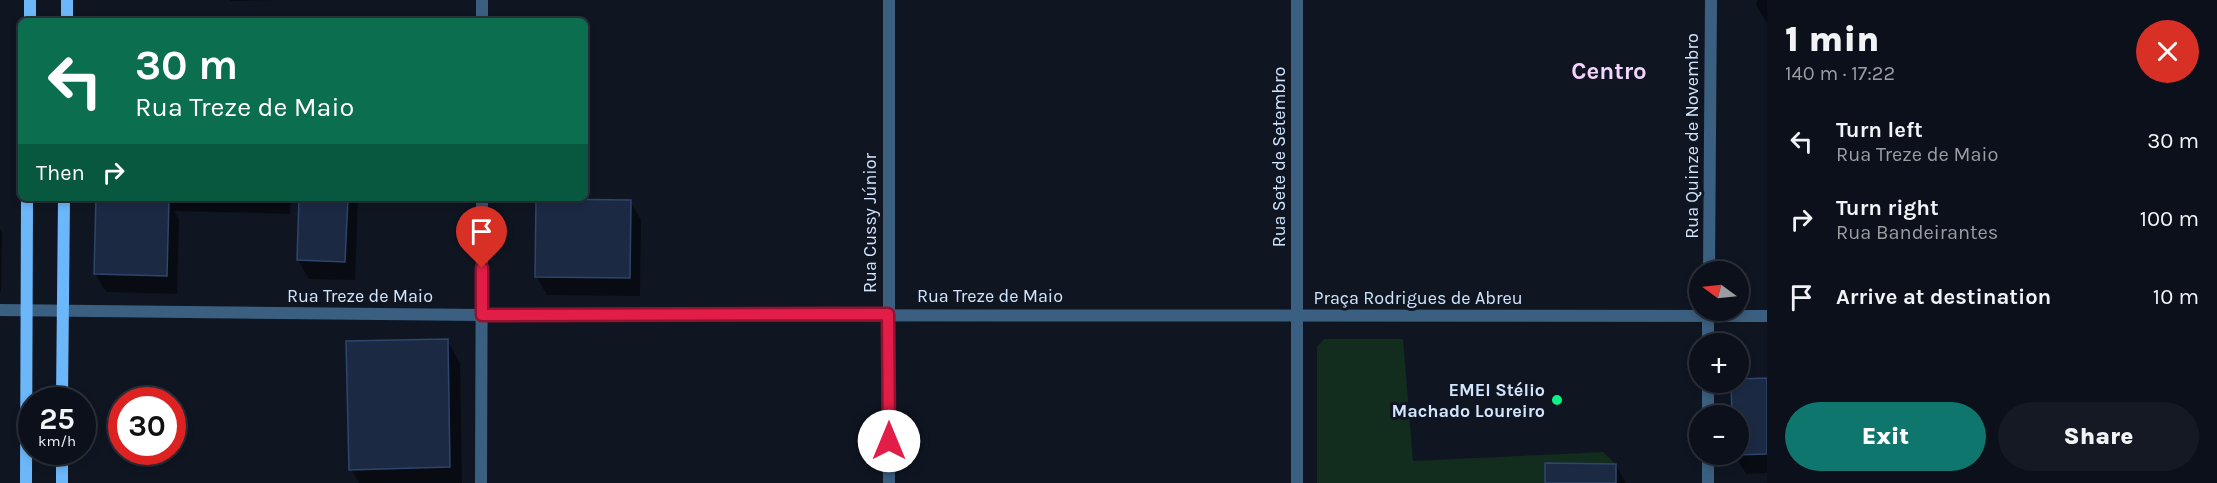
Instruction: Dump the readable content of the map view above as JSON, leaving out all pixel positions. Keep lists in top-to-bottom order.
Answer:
{
  "streets": {
    "street": [
      "Rua Quinze de Novembro",
      "Rua Sete de Setembro",
      "Rua Cussy Júnior",
      "Rua Treze de Maio",
      "Praça Rodrigues de Abreu"
    ]
  },
  "crossings": [
    ["Rua Sete de Setembro", "Rua Treze de Maio"],
    ["Rua Sete de Setembro", "Praça Rodrigues de Abreu"],
    ["Rua Cussy Júnior", "Rua Treze de Maio"],
    ["Rua Treze de Maio", "Praça Rodrigues de Abreu"]
  ],
  "districts": ["Centro"],
  "places": ["EMEI Stélio Machado Loureiro"],
  "north": "left",
  "page": {
    "heading": ["1 min", "140 m · 17:22"],
    "turn": ["30 m", "Rua Treze de Maio"],
    "list": [
      {
        "name": "Turn left",
        "note": "Rua Treze de Maio",
        "value": "30 m"
      },
      {
        "name": "Turn right",
        "note": "Rua Bandeirantes",
        "value": "100 m"
      },
      {
        "name": "Arrive at destination",
        "value": "10 m"
      }
    ],
    "then": "Then",
    "map_buttons": ["+", "−"],
    "speed": "25 km/h",
    "limit": "30",
    "buttons": ["Exit", "Share"]
  }
}
